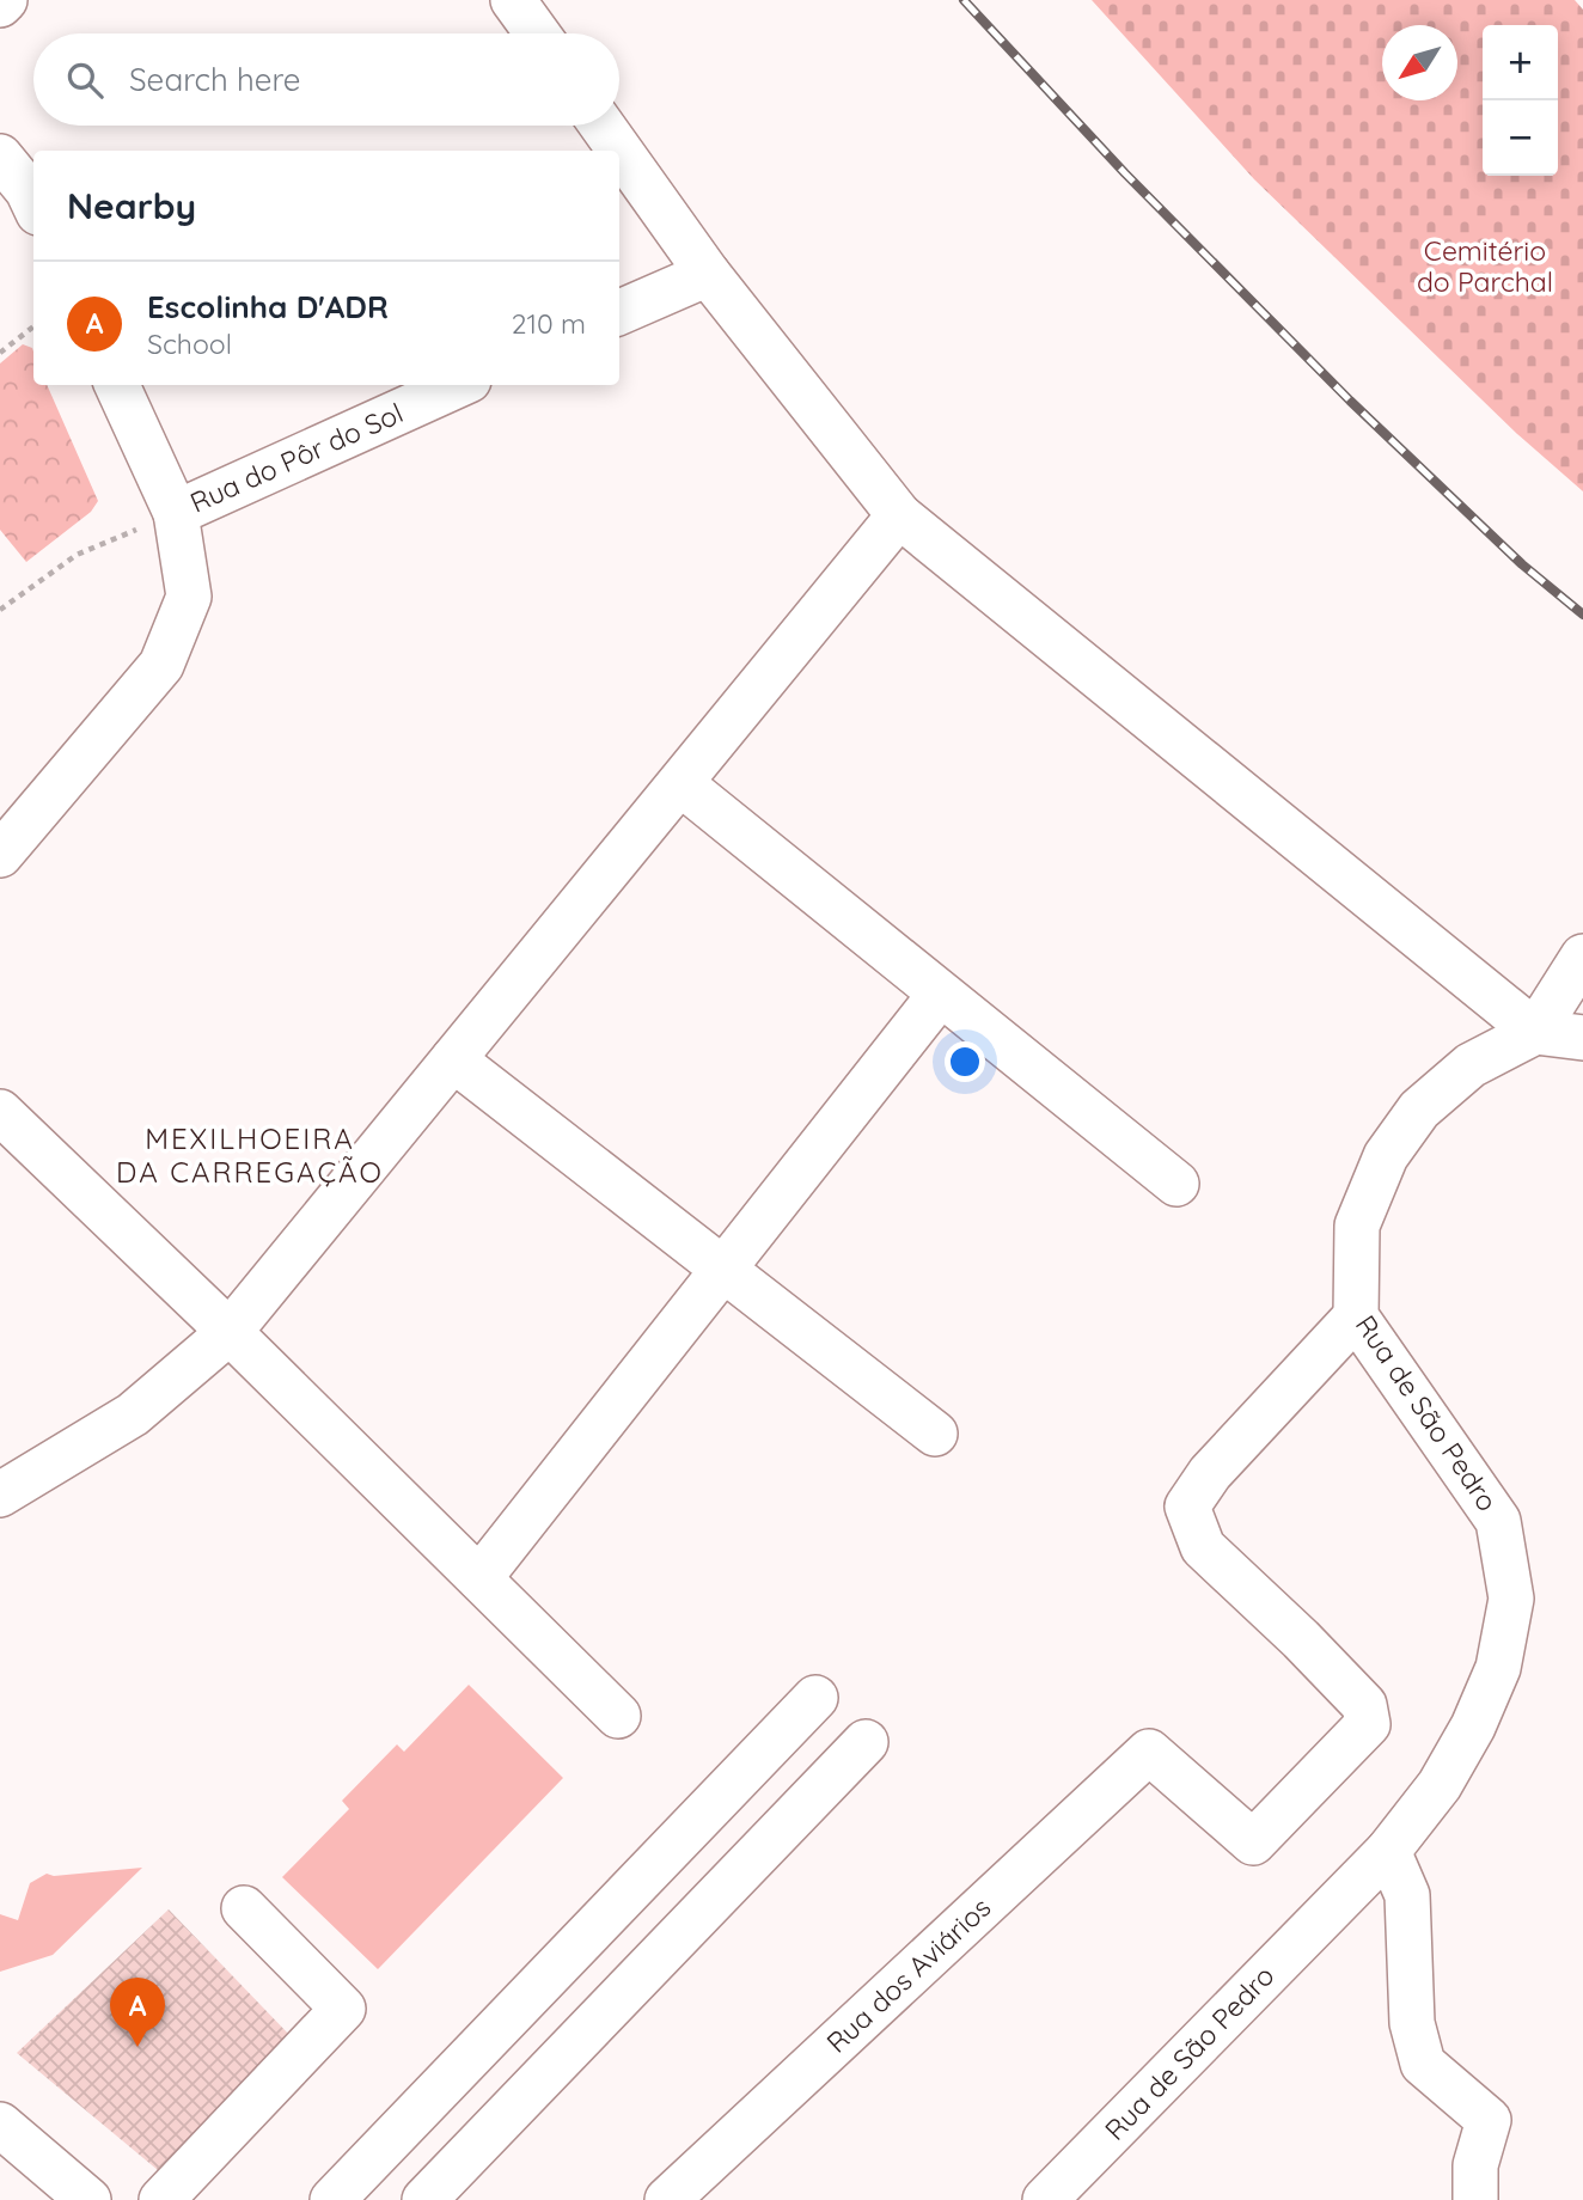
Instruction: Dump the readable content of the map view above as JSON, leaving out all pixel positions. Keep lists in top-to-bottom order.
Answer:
{
  "streets": {
    "street": ["Rua do Pôr do Sol", "Rua de São Pedro", "Rua dos Aviários"]
  },
  "crossings": [
    ["Rua de São Pedro", "Rua dos Aviários"]
  ],
  "districts": ["MEXILHOEIRA DA CARREGAÇÃO"],
  "parks": ["Cemitério do Parchal"],
  "north": "bottom left",
  "page": {
    "map_buttons": ["+", "−"],
    "search": "Search here",
    "heading": "Nearby",
    "list": [
      {
        "mark": "A",
        "name": "Escolinha D'ADR",
        "note": "School",
        "value": "210 m"
      }
    ],
    "pins": "A"
  }
}
